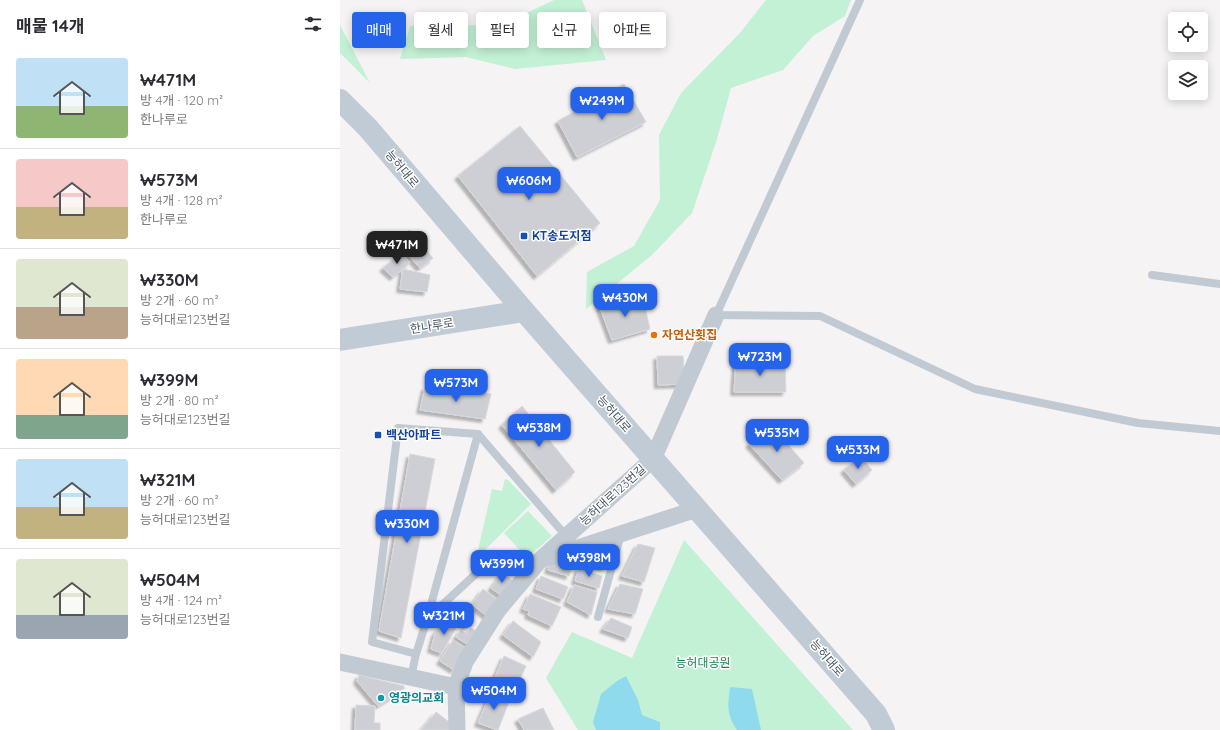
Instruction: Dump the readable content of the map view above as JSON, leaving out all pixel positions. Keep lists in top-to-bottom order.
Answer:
{
  "streets": {
    "street": ["능허대로", "한나루로", "능허대로123번길"]
  },
  "crossings": [
    ["능허대로", "한나루로"],
    ["능허대로", "능허대로123번길"]
  ],
  "parks": ["능허대공원"],
  "places": {
    "transit": ["KT송도지점", "백산아파트"],
    "other": ["자연산횟집", "영광의교회"]
  },
  "page": {
    "heading": "매물 14개",
    "chip": [
      "매매",
      "월세",
      "필터",
      "신규",
      "아파트"
    ],
    "list": [
      {
        "name": "₩471M",
        "note": "방 4개 · 120 m² · 한나루로"
      },
      {
        "name": "₩573M",
        "note": "방 4개 · 128 m² · 한나루로"
      },
      {
        "name": "₩330M",
        "note": "방 2개 · 60 m² · 능허대로123번길"
      },
      {
        "name": "₩399M",
        "note": "방 2개 · 80 m² · 능허대로123번길"
      },
      {
        "name": "₩321M",
        "note": "방 2개 · 60 m² · 능허대로123번길"
      },
      {
        "name": "₩504M",
        "note": "방 4개 · 124 m² · 능허대로123번길"
      }
    ],
    "price": [
      "₩249M",
      "₩606M",
      "₩471M",
      "₩430M",
      "₩723M",
      "₩573M",
      "₩538M",
      "₩535M",
      "₩533M",
      "₩330M",
      "₩398M",
      "₩399M",
      "₩321M",
      "₩504M"
    ]
  }
}
